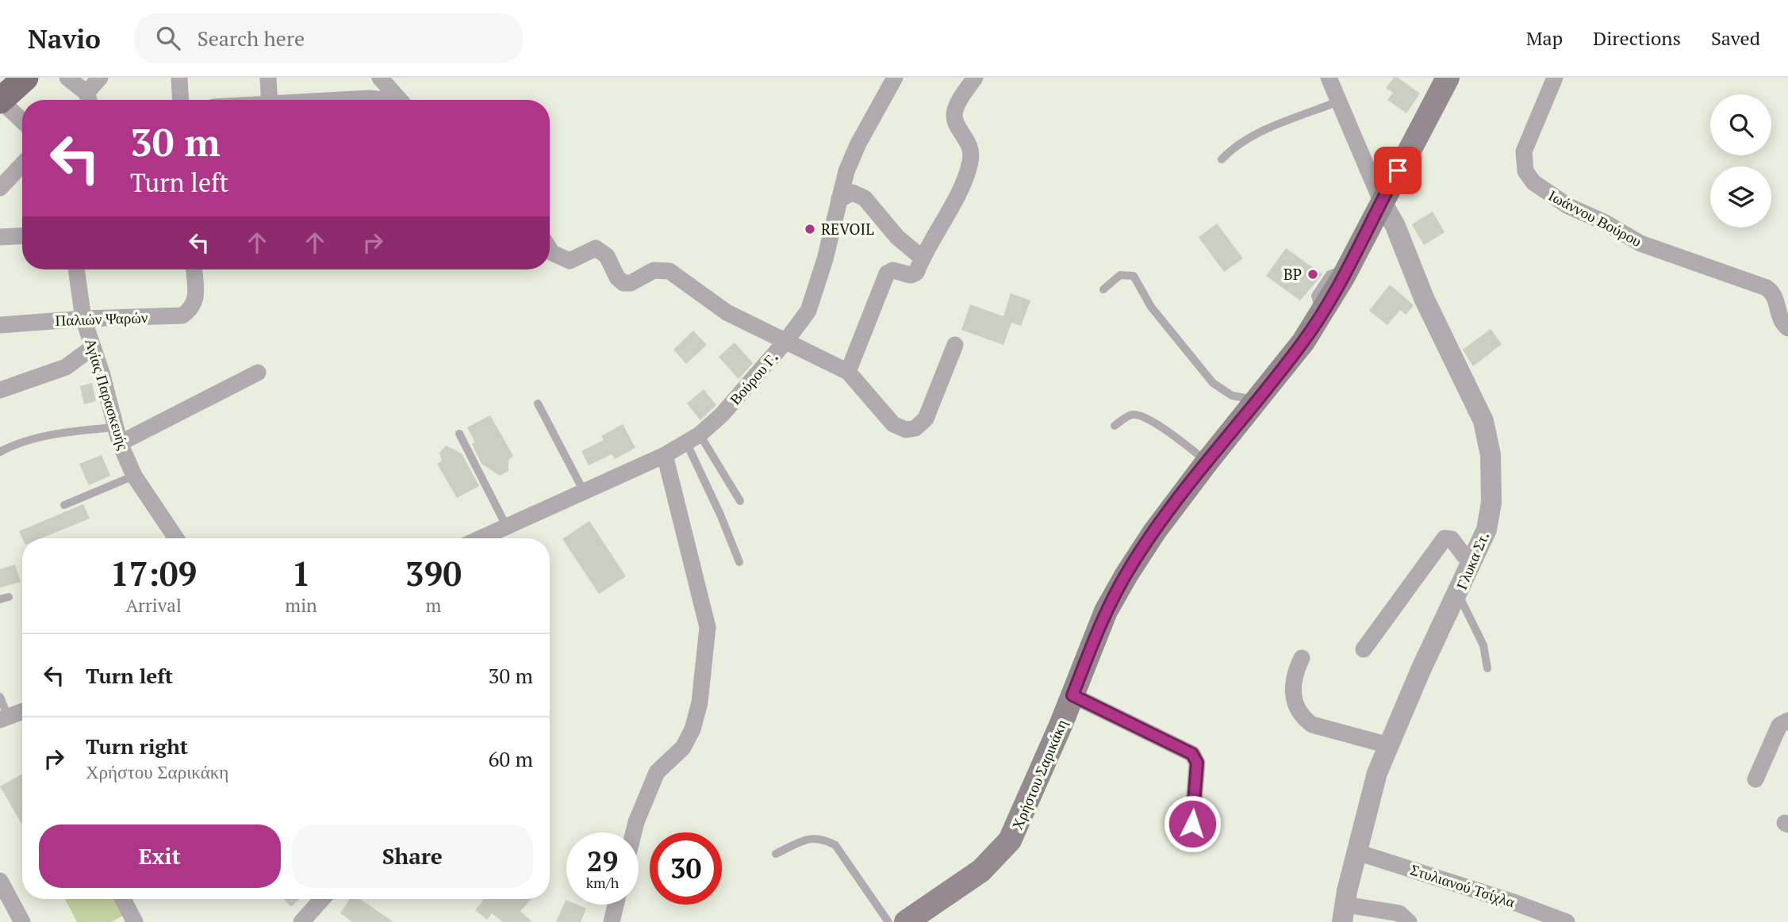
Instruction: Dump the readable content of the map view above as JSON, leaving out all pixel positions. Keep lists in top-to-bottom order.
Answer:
{
  "streets": {
    "main road": ["Χρήστου Σαρικάκη"],
    "street": [
      "Ιωάννου Βούρου",
      "Παλιών Ψαρών",
      "Βούρου Γ.",
      "Αγίας Παρασκευής",
      "Γλυκα Στ.",
      "Στυλιανού Τσίχλα"
    ]
  },
  "crossings": [
    ["Παλιών Ψαρών", "Αγίας Παρασκευής"],
    ["Γλυκα Στ.", "Χρήστου Σαρικάκη"],
    ["Γλυκα Στ.", "Στυλιανού Τσίχλα"]
  ],
  "places": ["REVOIL", "BP"],
  "page": {
    "header": "Navio",
    "search": "Search here",
    "nav": ["Map", "Directions", "Saved"],
    "turn": ["30 m", "Turn left"],
    "eta": [
      "17:09",
      "Arrival",
      "1",
      "min",
      "390",
      "m"
    ],
    "list": [
      {
        "name": "Turn left",
        "value": "30 m"
      },
      {
        "name": "Turn right",
        "note": "Χρήστου Σαρικάκη",
        "value": "60 m"
      }
    ],
    "buttons": ["Exit", "Share"],
    "speed": "29 km/h",
    "limit": "30"
  }
}
